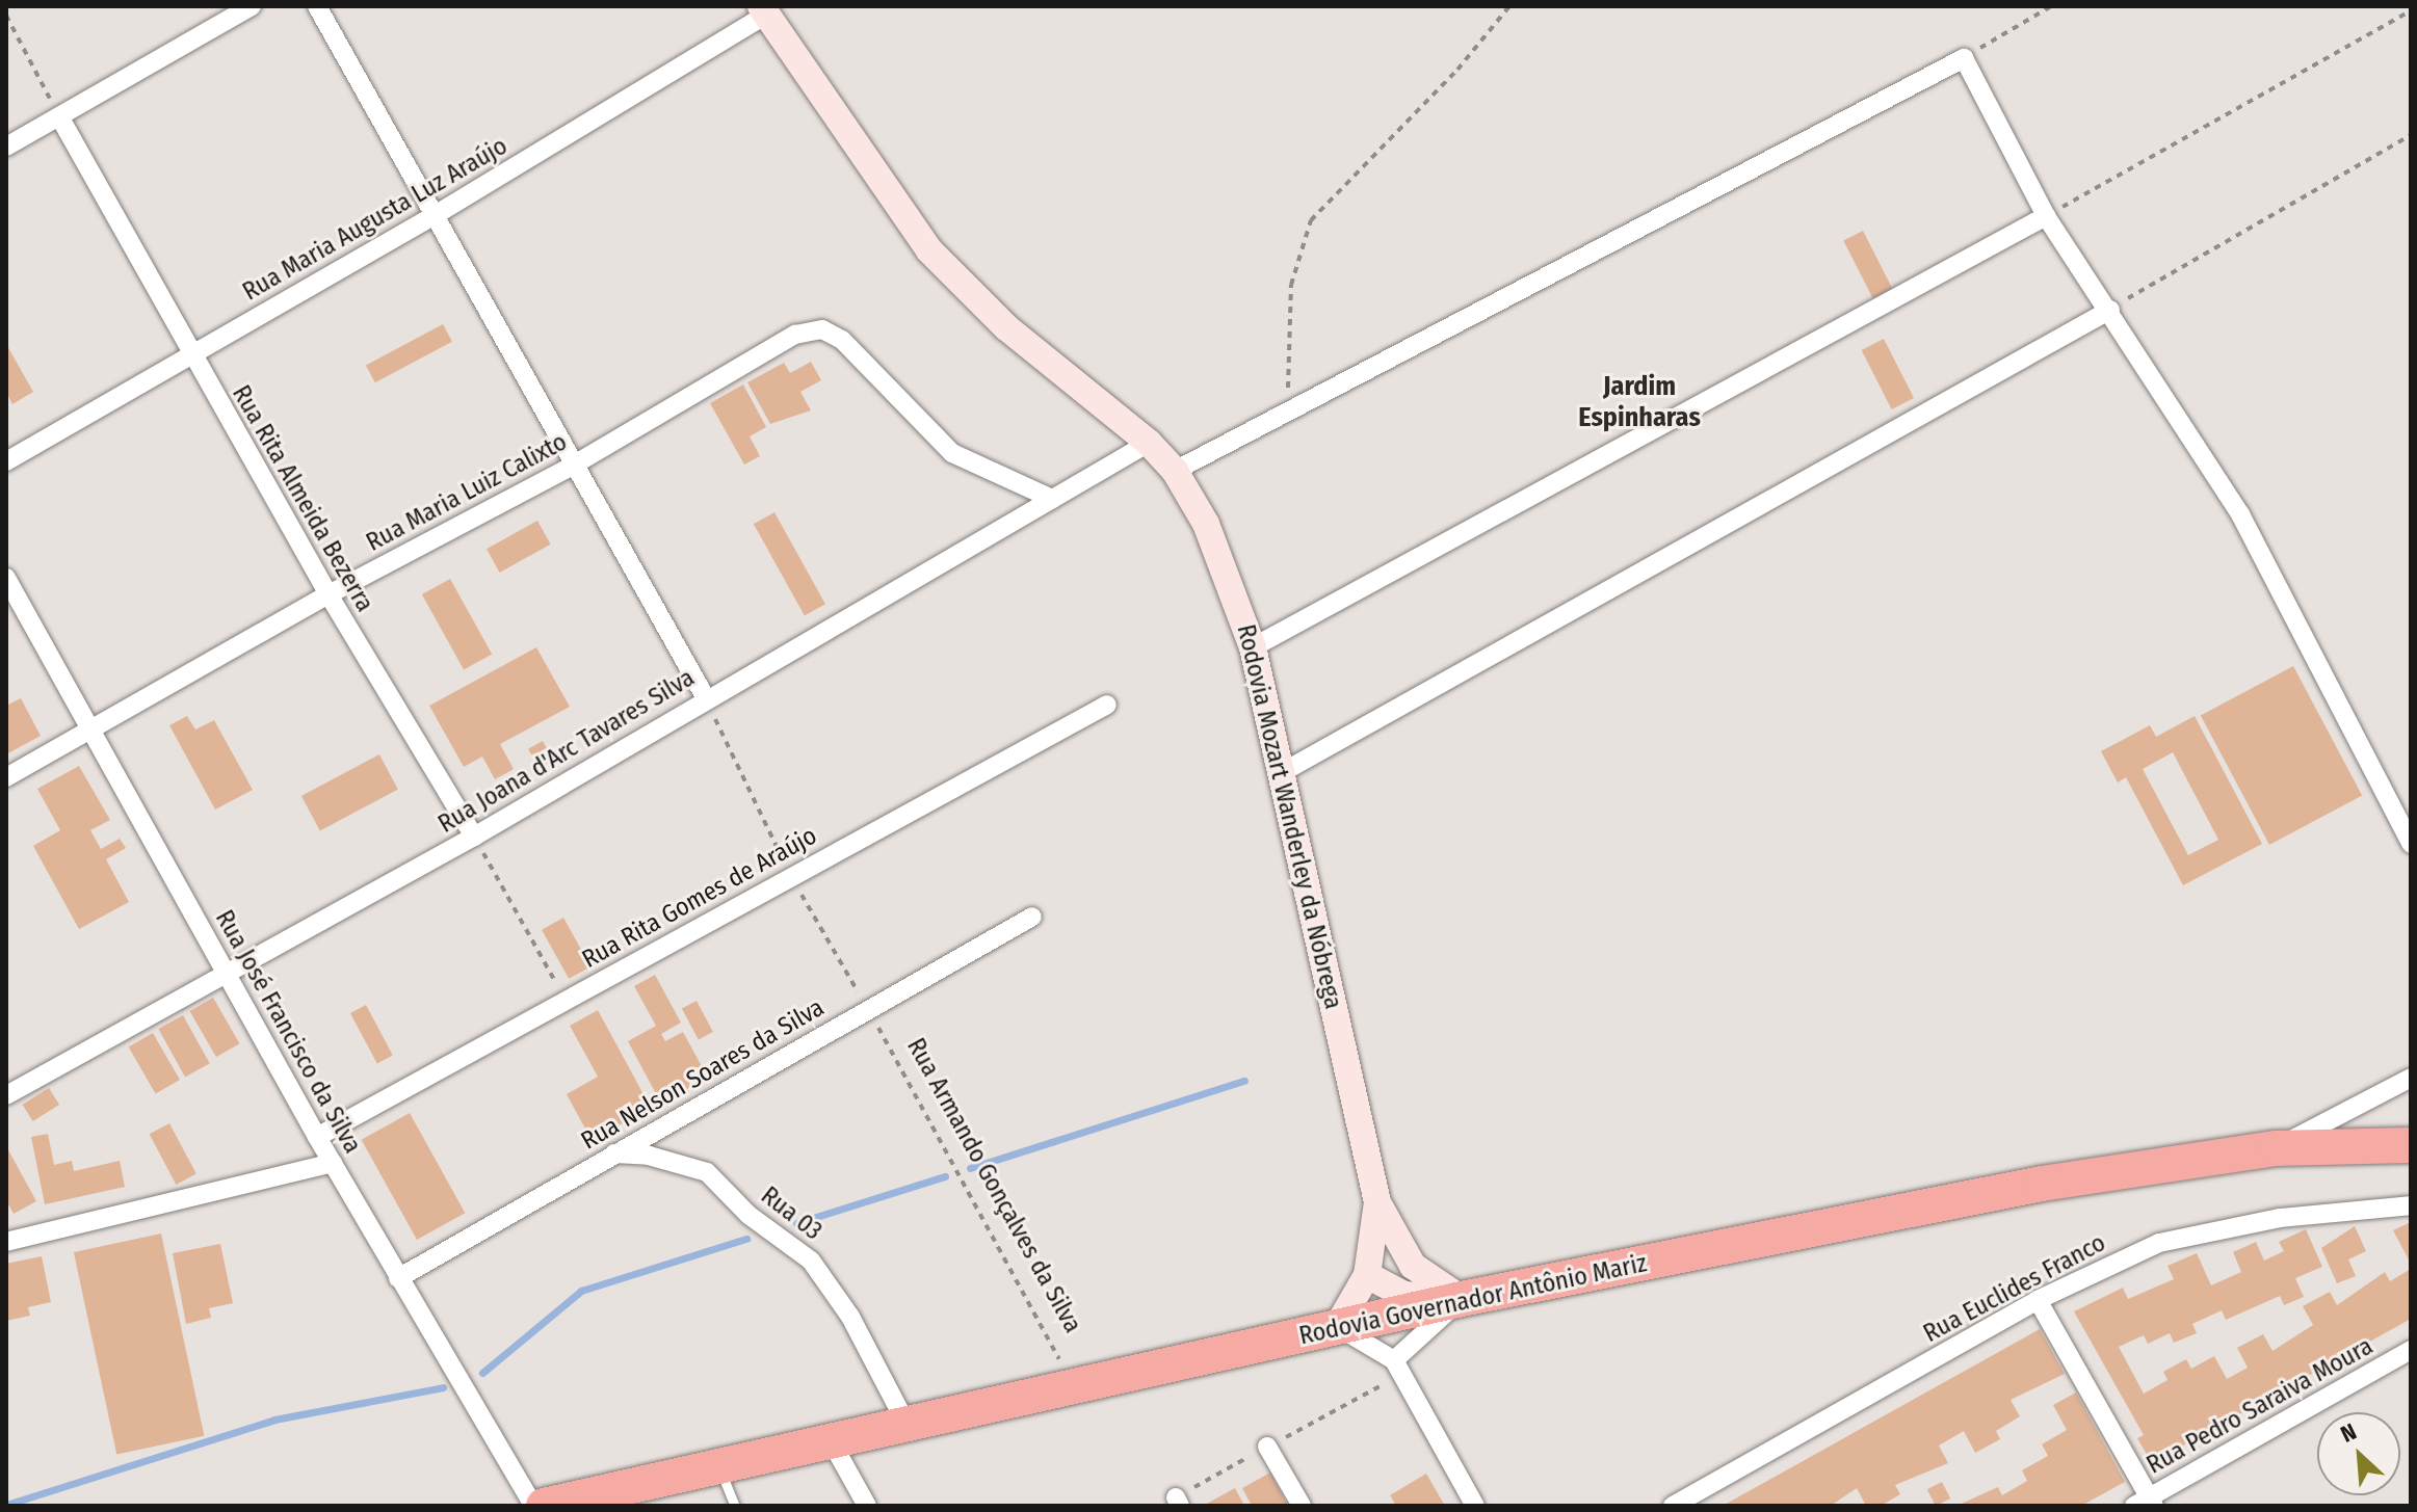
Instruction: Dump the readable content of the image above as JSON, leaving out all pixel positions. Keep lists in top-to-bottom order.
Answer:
{
  "streets": {
    "highway": ["Rodovia Governador Antônio Mariz"],
    "main road": ["Rodovia Mozart Wanderley da Nóbrega"],
    "street": [
      "Rua Maria Augusta Luz Araújo",
      "Rua Maria Luiz Calixto",
      "Rua Rita Almeida Bezerra",
      "Rua Joana d'Arc Tavares Silva",
      "Rua Rita Gomes de Araújo",
      "Rua José Francisco da Silva",
      "Rua Nelson Soares da Silva",
      "Rua 03",
      "Rua Euclides Franco",
      "Rua Pedro Saraiva Moura"
    ],
    "path": ["Rua Armando Gonçalves da Silva"]
  },
  "crossings": [
    ["Rua Maria Augusta Luz Araújo", "Rua Rita Almeida Bezerra"],
    ["Rua Maria Augusta Luz Araújo", "Rodovia Mozart Wanderley da Nóbrega"],
    ["Rua Maria Luiz Calixto", "Rua Rita Almeida Bezerra"],
    ["Rua Maria Luiz Calixto", "Rua Joana d'Arc Tavares Silva"],
    ["Rua Maria Luiz Calixto", "Rua José Francisco da Silva"],
    ["Rua Rita Almeida Bezerra", "Rua Joana d'Arc Tavares Silva"],
    ["Rua Joana d'Arc Tavares Silva", "Rodovia Mozart Wanderley da Nóbrega"],
    ["Rua Joana d'Arc Tavares Silva", "Rua José Francisco da Silva"],
    ["Rodovia Mozart Wanderley da Nóbrega", "Rodovia Governador Antônio Mariz"],
    ["Rua Rita Gomes de Araújo", "Rua José Francisco da Silva"],
    ["Rua José Francisco da Silva", "Rua Nelson Soares da Silva"],
    ["Rua Nelson Soares da Silva", "Rua Armando Gonçalves da Silva"],
    ["Rua Nelson Soares da Silva", "Rua 03"],
    ["Rua Armando Gonçalves da Silva", "Rodovia Governador Antônio Mariz"],
    ["Rua 03", "Rodovia Governador Antônio Mariz"]
  ],
  "districts": ["Jardim Espinharas"],
  "north": "top left"
}
